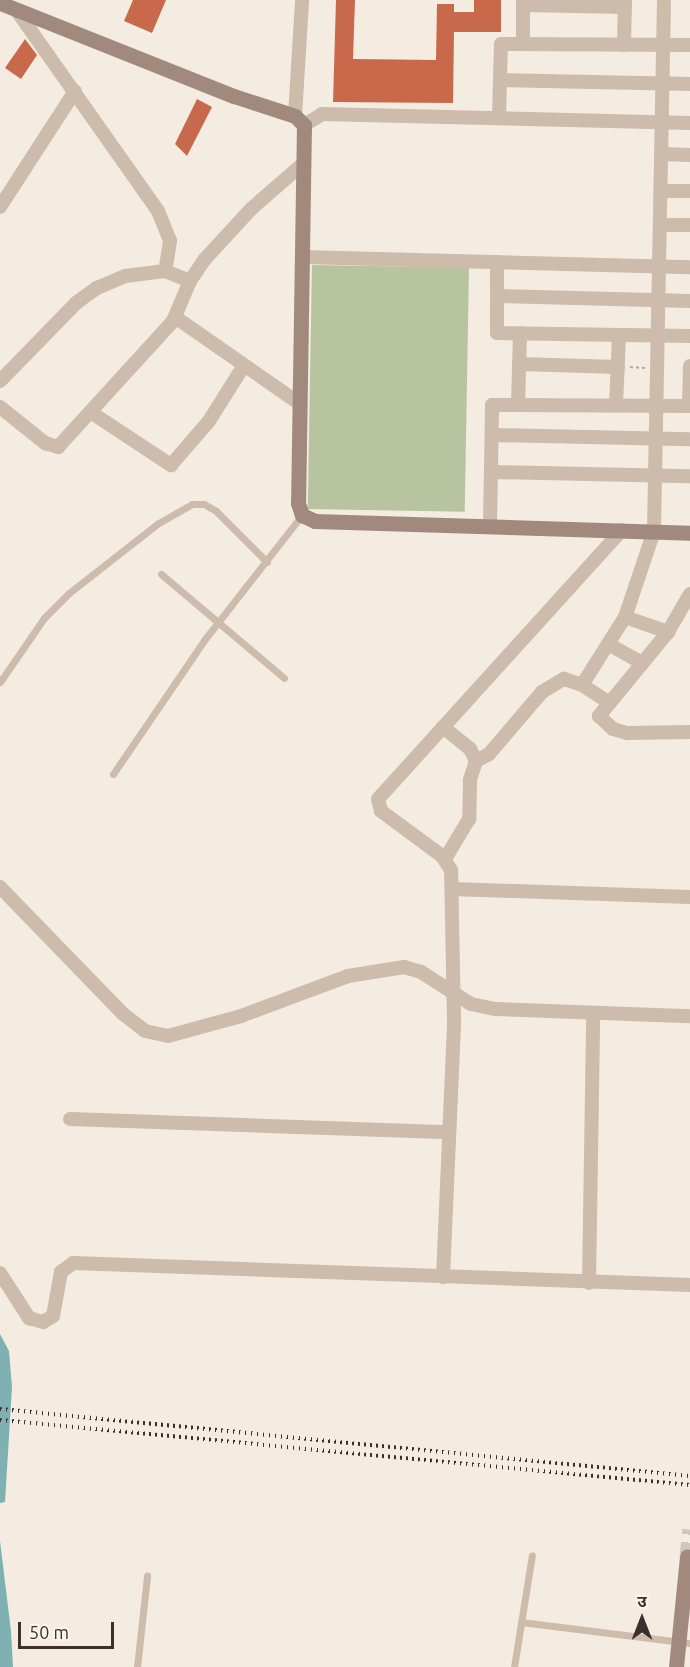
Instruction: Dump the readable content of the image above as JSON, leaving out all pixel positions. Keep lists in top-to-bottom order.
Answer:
{
  "scale_bar": "50 m",
  "north": "top"
}
